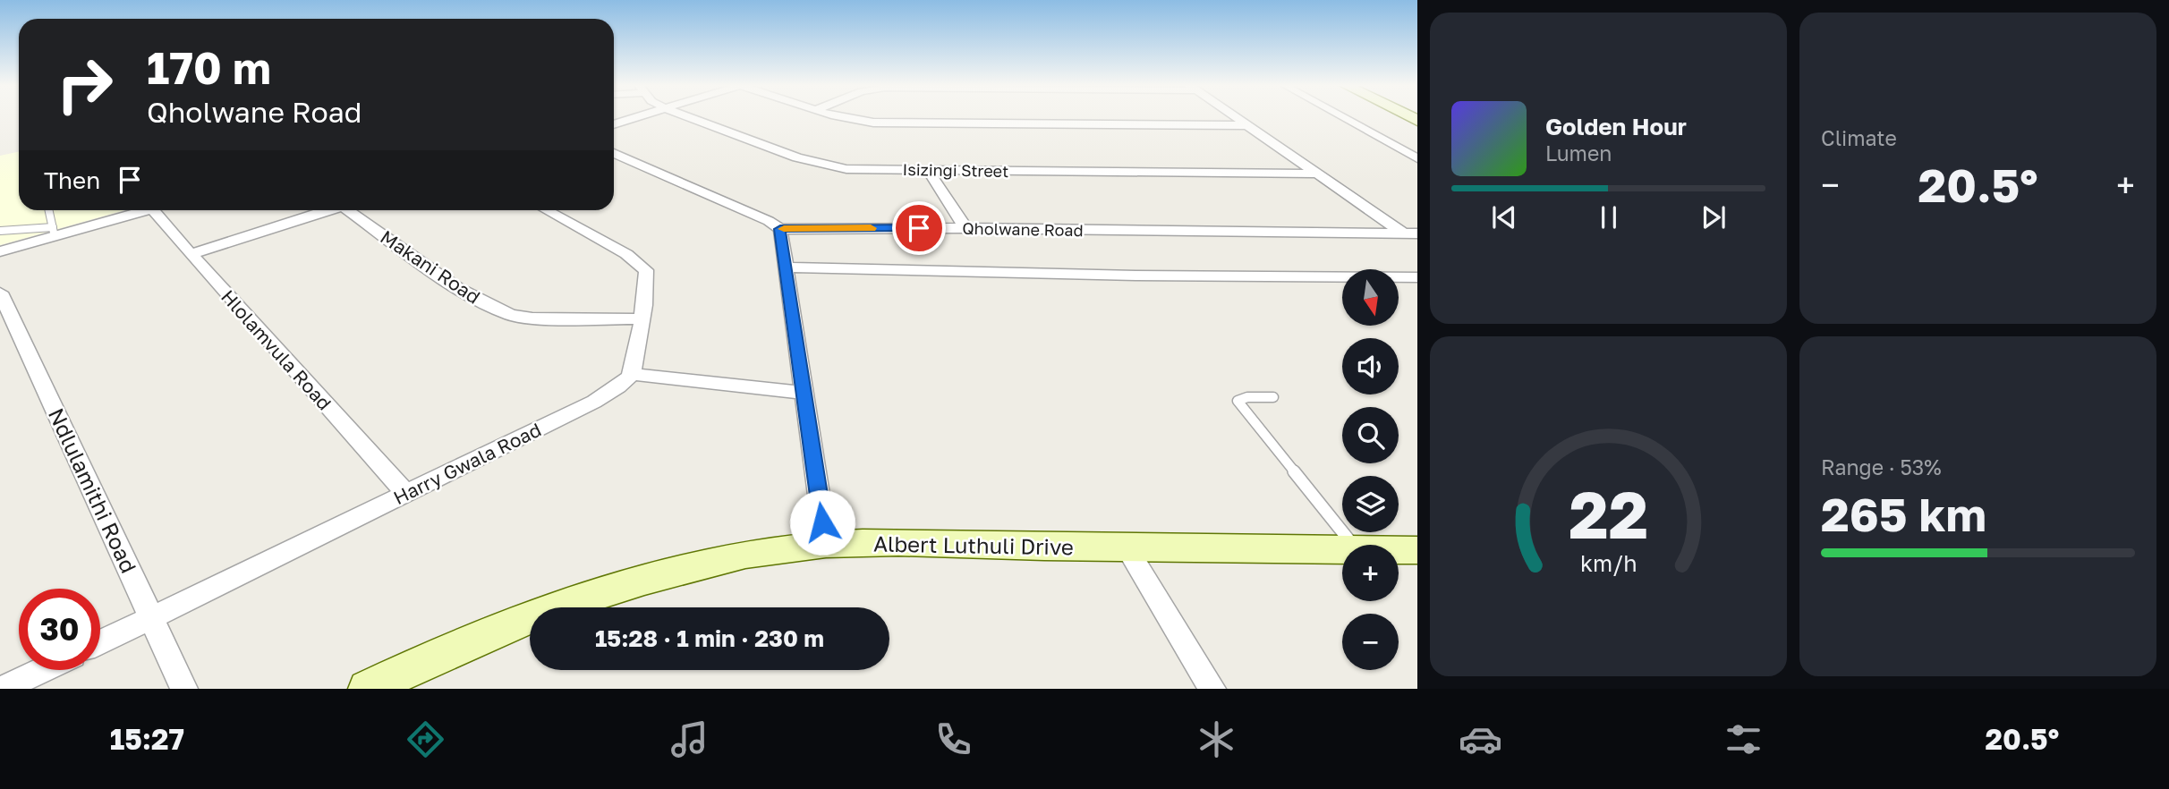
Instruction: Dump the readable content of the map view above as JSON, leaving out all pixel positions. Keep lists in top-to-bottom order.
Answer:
{
  "streets": {
    "street": [
      "Isizingi Street",
      "Qholwane Road",
      "Makani Road",
      "Hlolamvula Road",
      "Harry Gwala Road",
      "Ndlulamithi Road",
      "Albert Luthuli Drive"
    ]
  },
  "crossings": [
    ["Hlolamvula Road", "Harry Gwala Road"],
    ["Harry Gwala Road", "Ndlulamithi Road"]
  ],
  "north": "bottom",
  "page": {
    "tile": [
      "Climate",
      ["Range · 53%", "265 km"]
    ],
    "turn": ["170 m", "Qholwane Road"],
    "song": ["Golden Hour", "Lumen"],
    "then": "Then",
    "heat": ["−", "20.5°", "+"],
    "map_buttons": ["+", "−"],
    "limit": "30",
    "trip": "15:28 · 1 min · 230 m",
    "tabs": ["15:27", "20.5°"],
    "gauge": ["22", "km/h"]
  }
}
